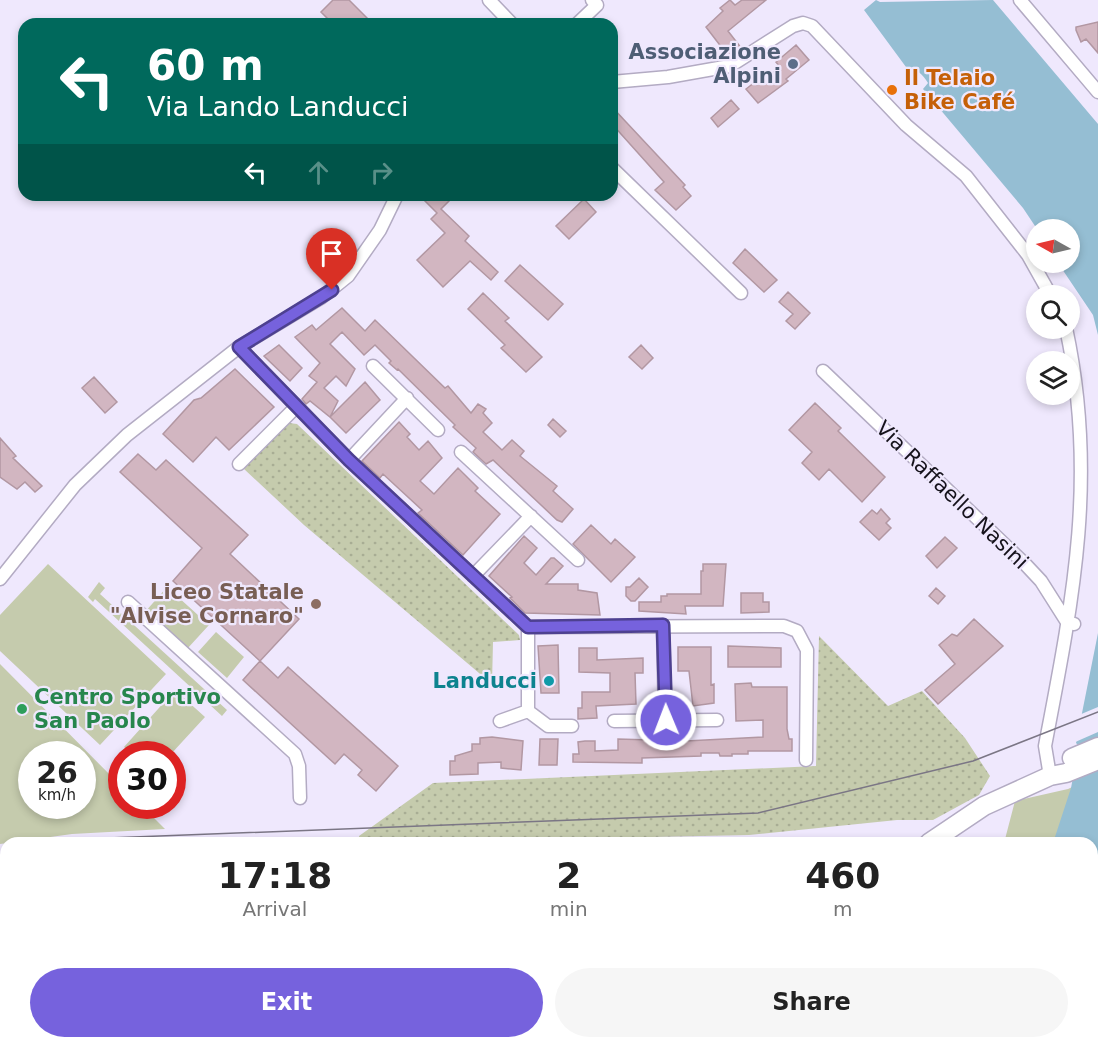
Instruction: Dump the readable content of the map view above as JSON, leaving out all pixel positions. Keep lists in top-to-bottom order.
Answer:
{
  "streets": {
    "street": ["Via Raffaello Nasini"]
  },
  "places": [
    "Associazione Alpini",
    "Il Telaio Bike Café",
    "Liceo Statale \"Alvise Cornaro\"",
    "Landucci",
    "Centro Sportivo San Paolo"
  ],
  "north": "left",
  "page": {
    "turn": ["60 m", "Via Lando Landucci"],
    "speed": "26 km/h",
    "limit": "30",
    "eta": [
      "17:18",
      "Arrival",
      "2",
      "min",
      "460",
      "m"
    ],
    "buttons": ["Exit", "Share"]
  }
}
